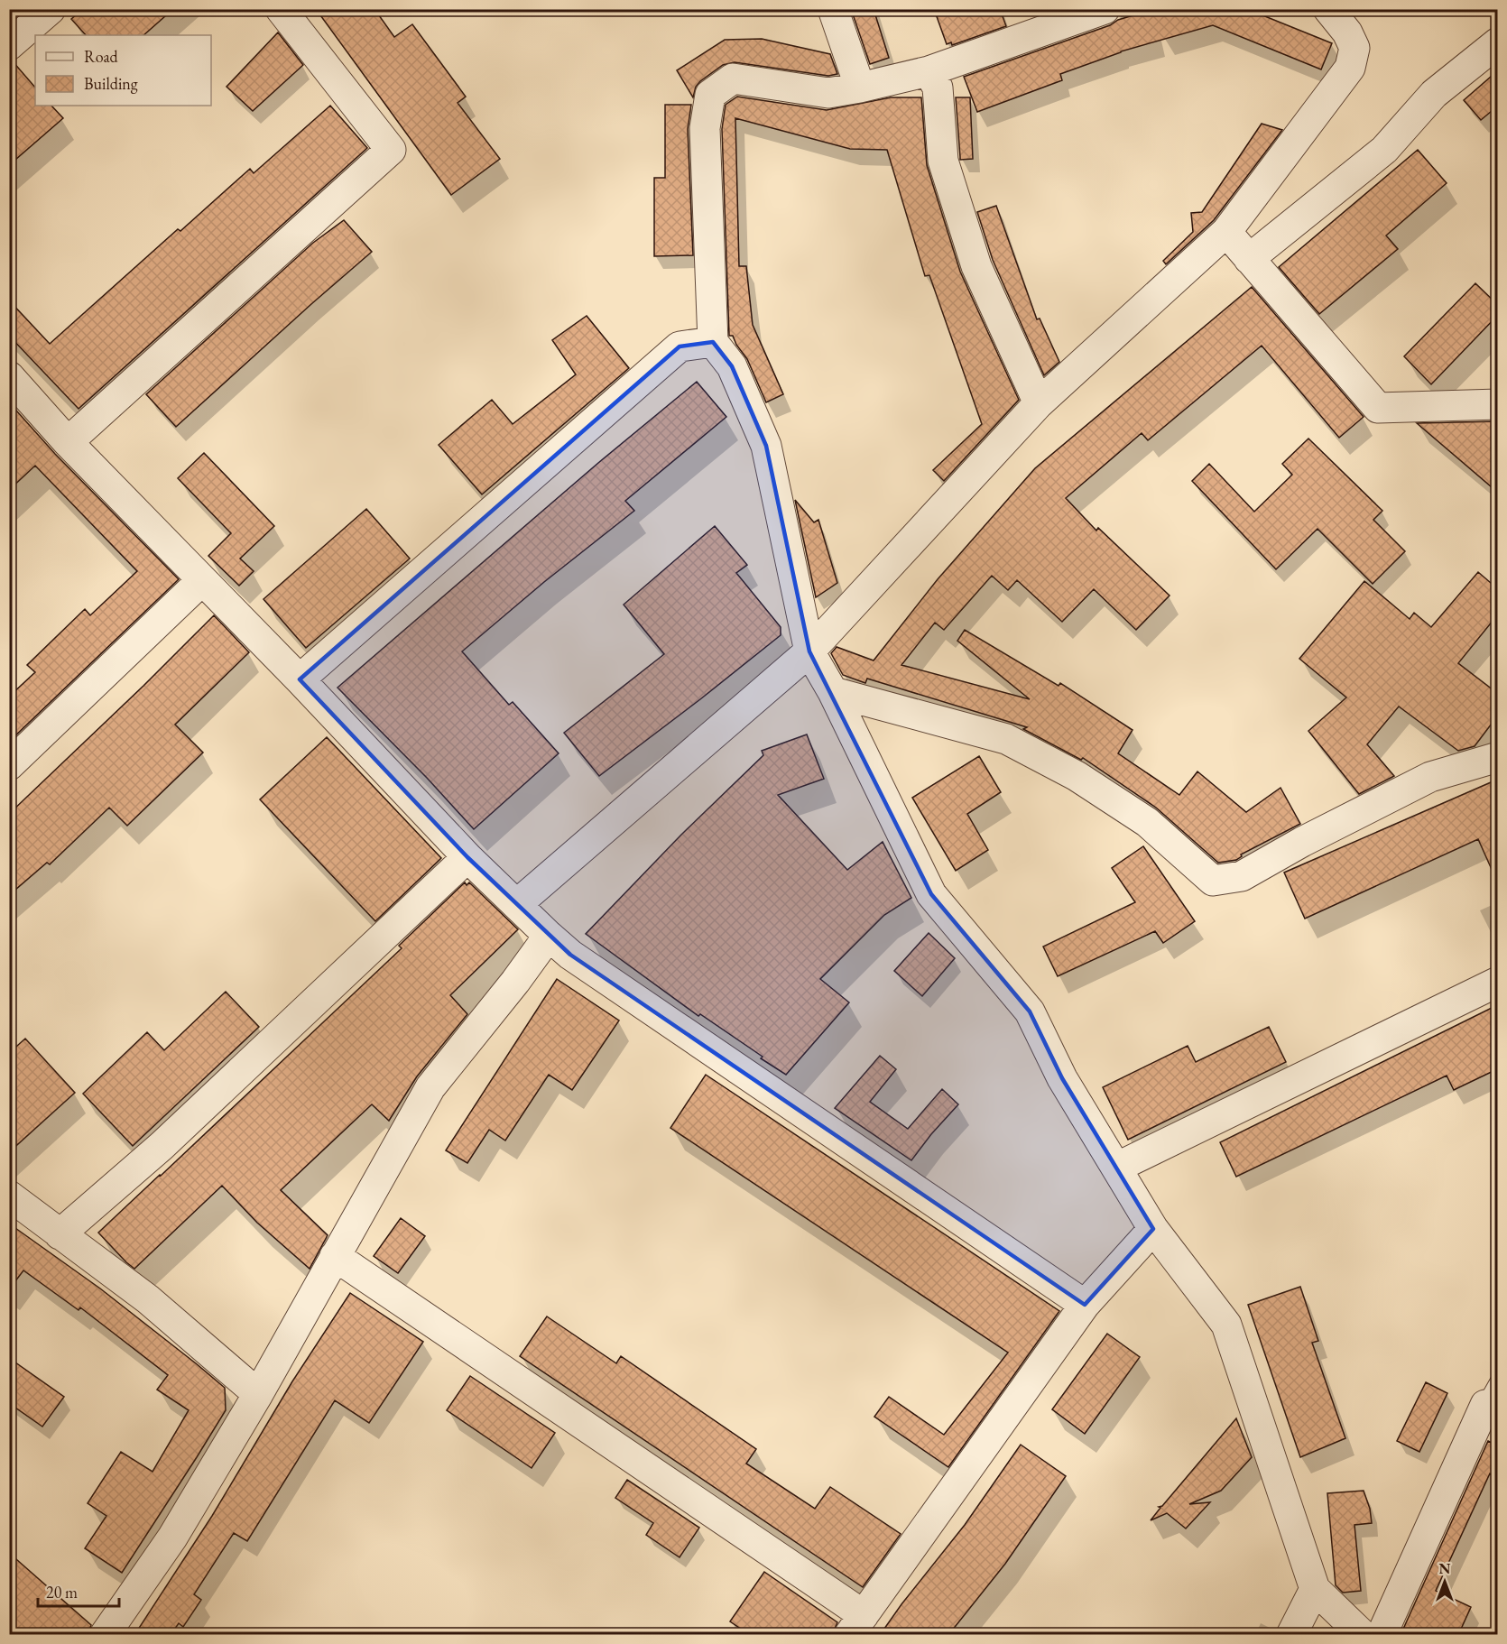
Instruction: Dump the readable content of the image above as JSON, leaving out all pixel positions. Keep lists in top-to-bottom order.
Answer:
{
  "legend": ["Road", "Building"],
  "scale_bar": "20 m",
  "north": "top"
}
